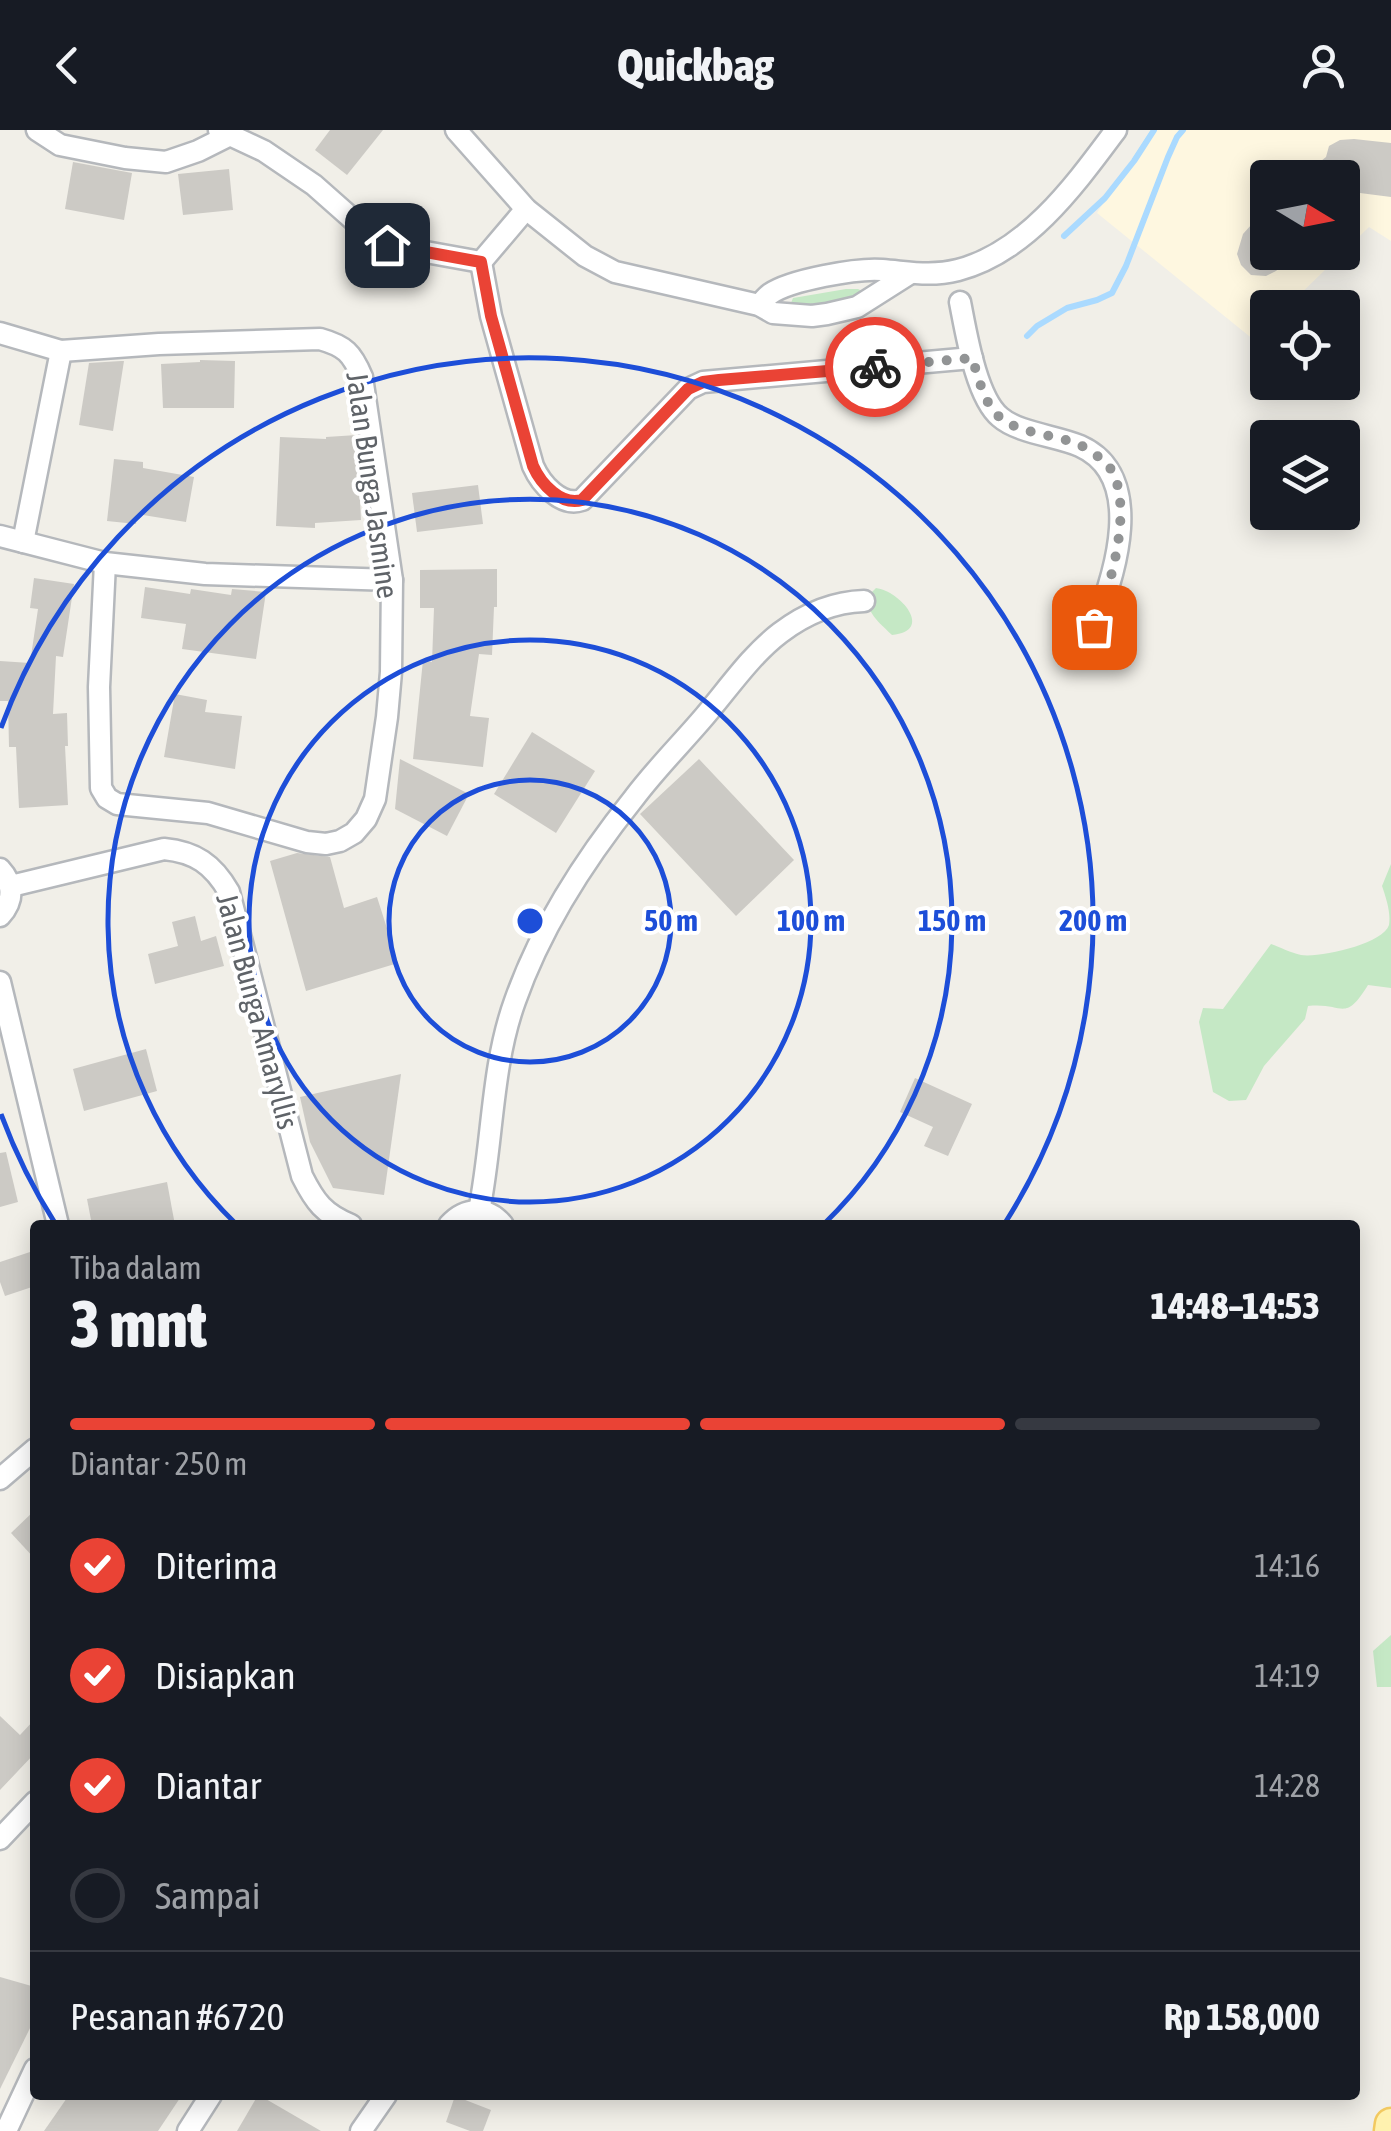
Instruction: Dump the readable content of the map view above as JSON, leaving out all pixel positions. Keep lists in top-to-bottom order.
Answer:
{
  "streets": {
    "street": ["Jalan Bunga Jasmine", "Jalan Bunga Amaryllis"]
  },
  "north": "right",
  "page": {
    "header": "Quickbag",
    "heading": ["3 mnt", "Tiba dalam", "14:48–14:53"],
    "panel": ["Pesanan #6720", "Rp 158,000"],
    "bar": "Diantar · 250 m",
    "list": [
      ["Diterima", "14:16"],
      ["Disiapkan", "14:19"],
      ["Diantar", "14:28"],
      "Sampai"
    ]
  },
  "rings": [
    "50 m",
    "100 m",
    "150 m",
    "200 m"
  ]
}
